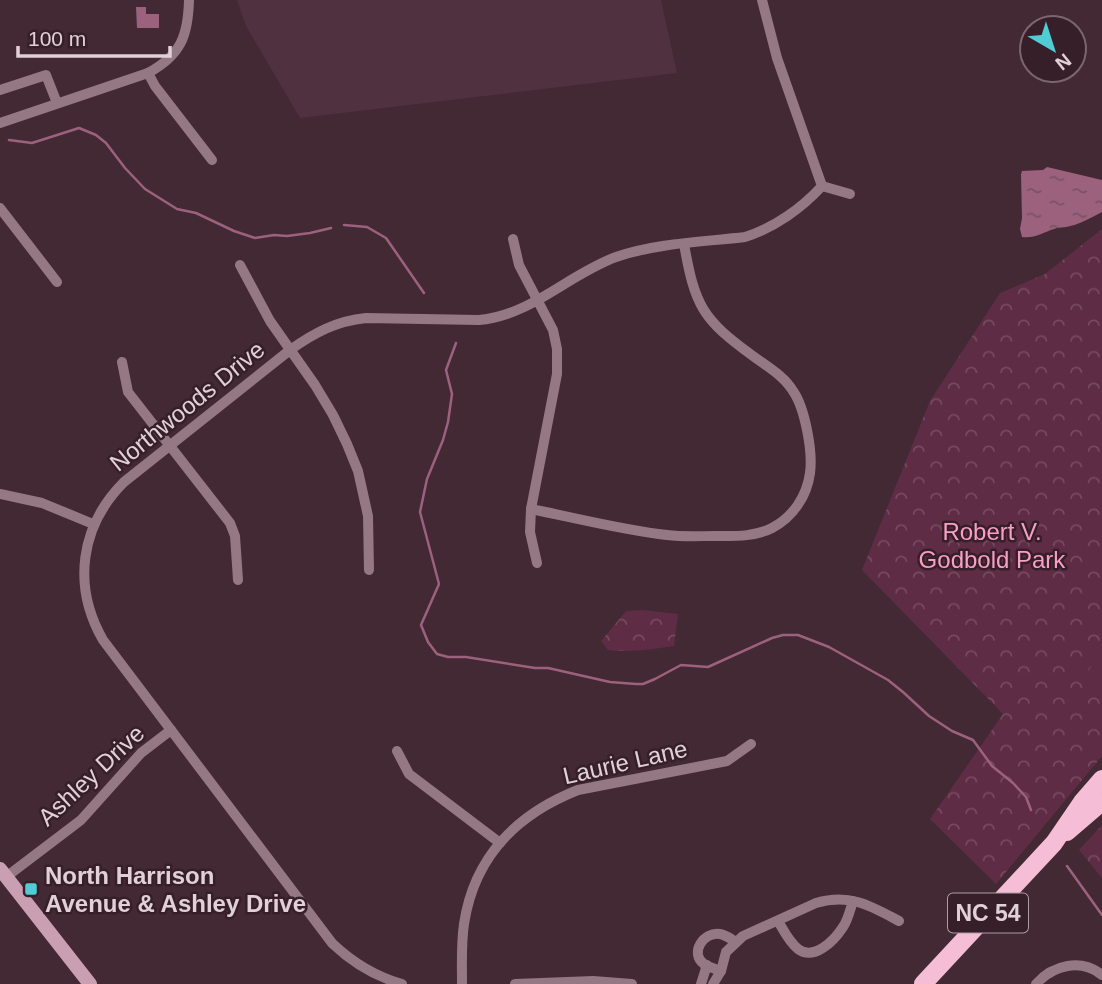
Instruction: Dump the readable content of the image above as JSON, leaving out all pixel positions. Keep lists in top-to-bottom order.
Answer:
{
  "streets": {
    "main road": ["NC 54"],
    "street": ["Northwoods Drive", "Laurie Lane", "Ashley Drive"]
  },
  "crossings": [
    ["Northwoods Drive", "Ashley Drive"]
  ],
  "parks": ["Robert V. Godbold Park"],
  "places": {
    "transit": ["North Harrison Avenue & Ashley Drive"]
  },
  "scale_bar": "100 m",
  "north": "bottom right"
}
